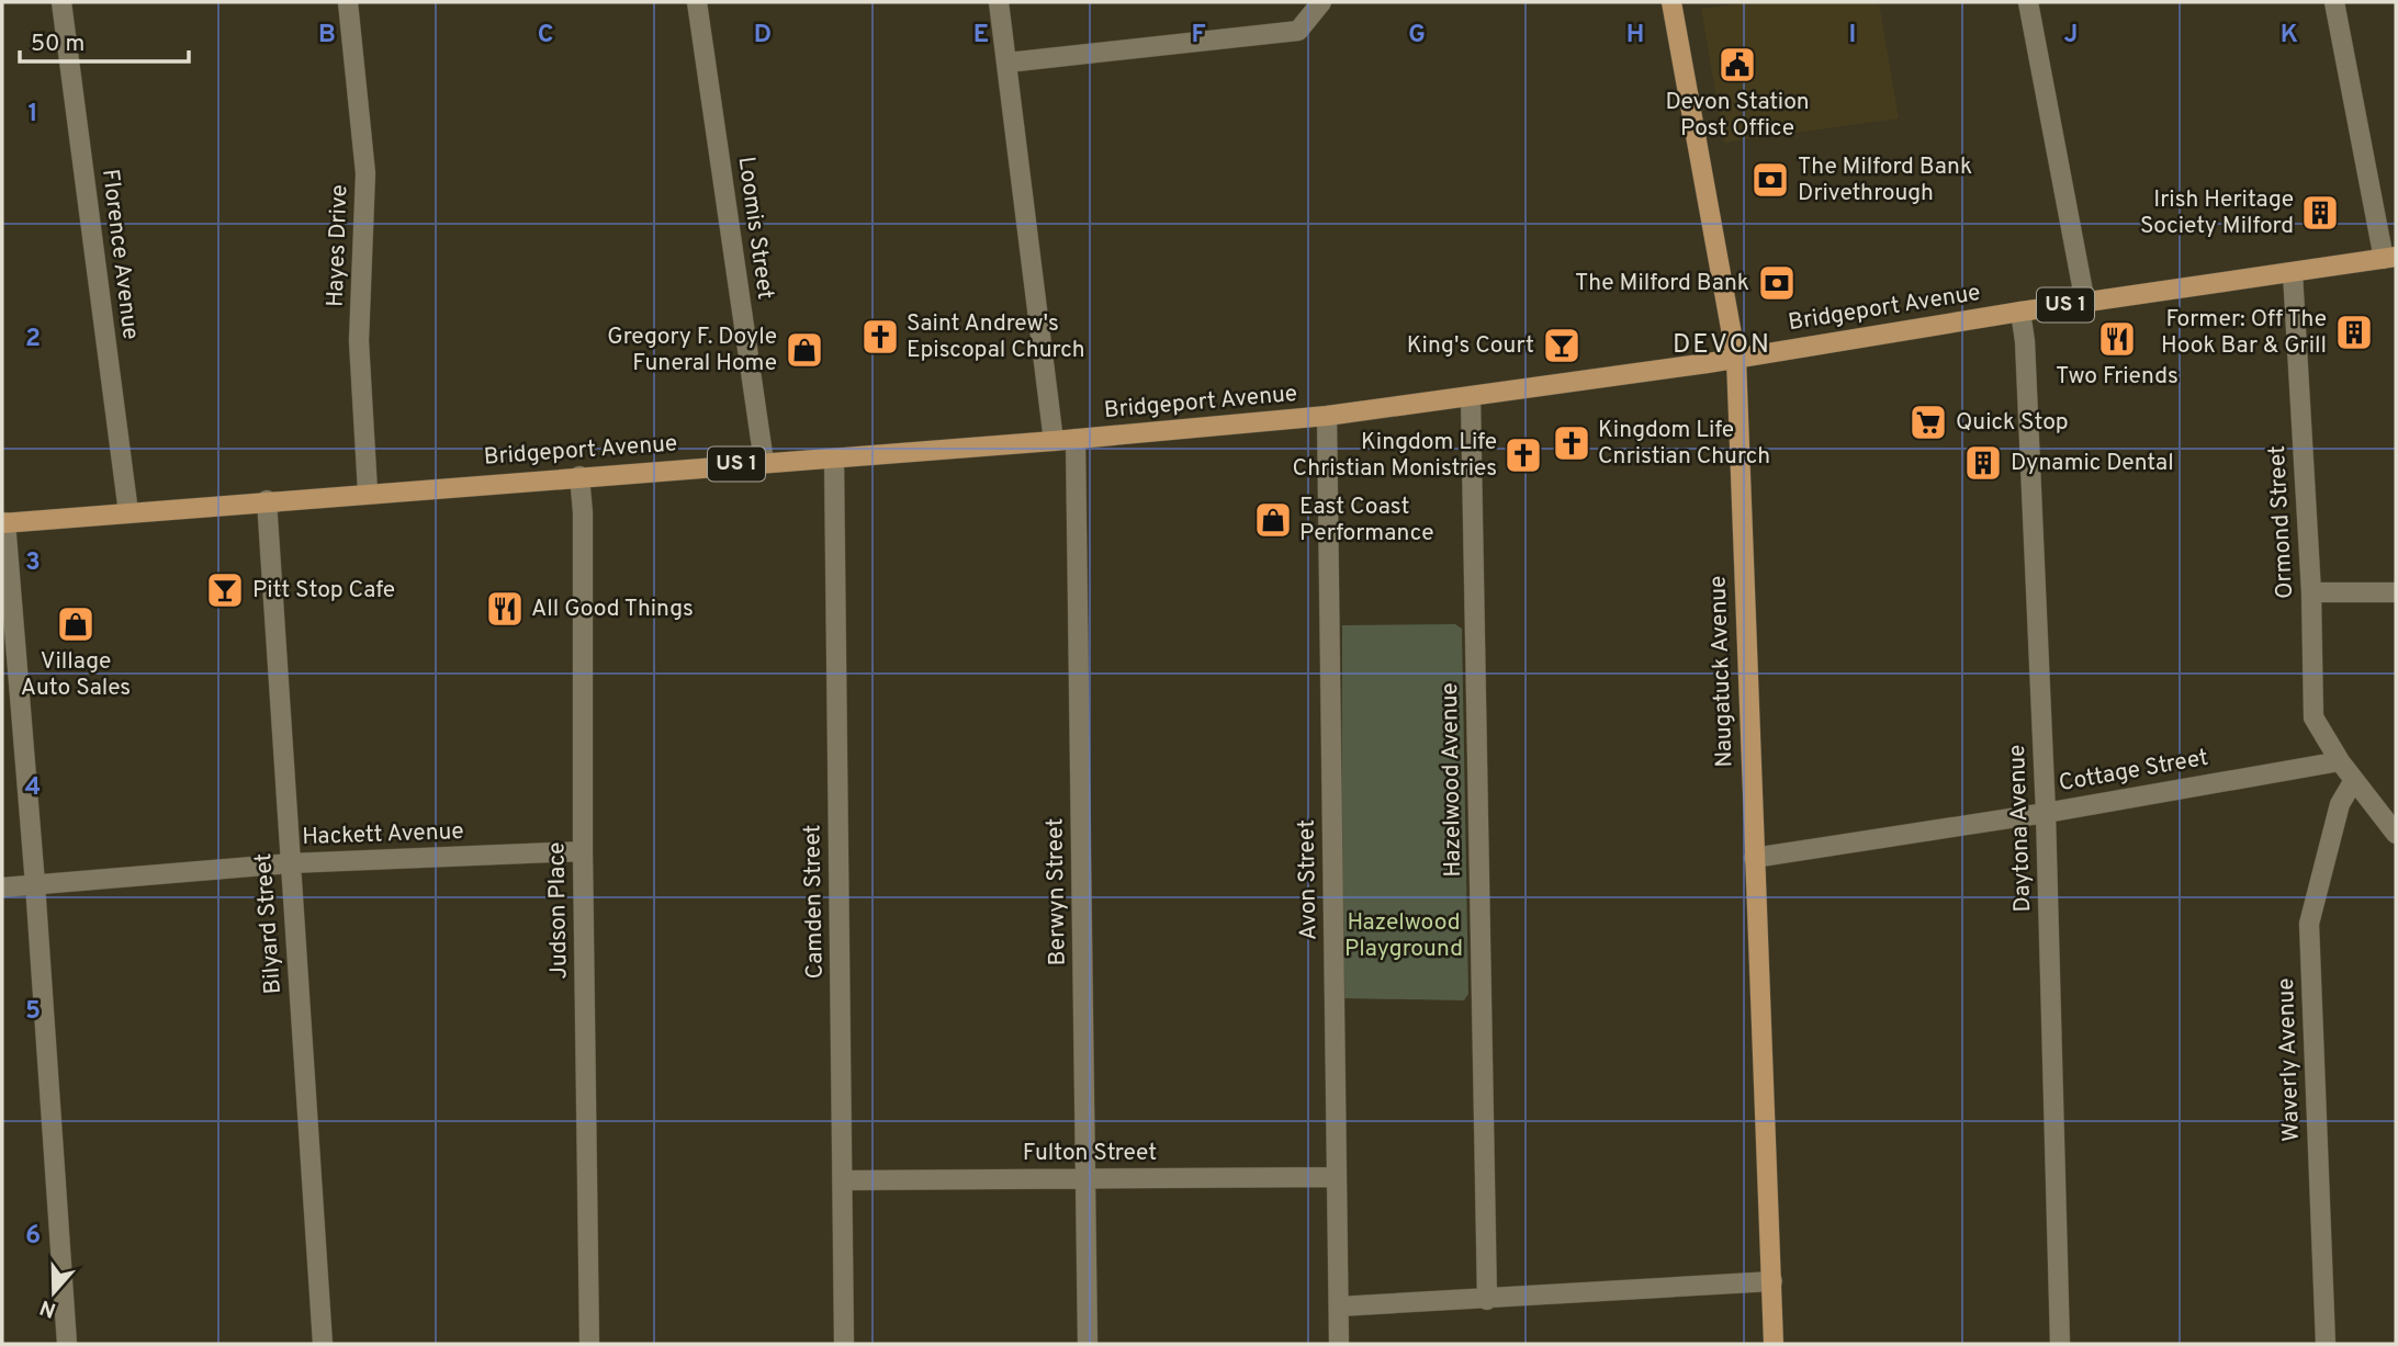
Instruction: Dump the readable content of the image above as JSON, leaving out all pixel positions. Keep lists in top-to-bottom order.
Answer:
{
  "streets": {
    "main road": ["US 1", "Bridgeport Avenue", "Naugatuck Avenue"],
    "street": [
      "Loomis Street",
      "Hayes Drive",
      "Florence Avenue",
      "Ormond Street",
      "Cottage Street",
      "Hazelwood Avenue",
      "Daytona Avenue",
      "Hackett Avenue",
      "Avon Street",
      "Berwyn Street",
      "Camden Street",
      "Judson Place",
      "Bilyard Street",
      "Waverly Avenue",
      "Fulton Street"
    ]
  },
  "crossings": [
    ["Loomis Street", "Bridgeport Avenue"],
    ["Hayes Drive", "Bridgeport Avenue"],
    ["Florence Avenue", "Bridgeport Avenue"],
    ["Bridgeport Avenue", "Ormond Street"],
    ["Bridgeport Avenue", "Naugatuck Avenue"],
    ["Bridgeport Avenue", "Hazelwood Avenue"],
    ["Bridgeport Avenue", "Daytona Avenue"],
    ["Bridgeport Avenue", "Avon Street"],
    ["Bridgeport Avenue", "Berwyn Street"],
    ["Bridgeport Avenue", "Camden Street"],
    ["Bridgeport Avenue", "Judson Place"],
    ["Bridgeport Avenue", "Bilyard Street"],
    ["Ormond Street", "Cottage Street"],
    ["Ormond Street", "Waverly Avenue"],
    ["Naugatuck Avenue", "Cottage Street"],
    ["Cottage Street", "Daytona Avenue"],
    ["Hackett Avenue", "Judson Place"],
    ["Hackett Avenue", "Bilyard Street"],
    ["Avon Street", "Fulton Street"],
    ["Berwyn Street", "Fulton Street"],
    ["Camden Street", "Fulton Street"]
  ],
  "districts": ["DEVON"],
  "parks": ["Hazelwood Playground"],
  "places": {
    "public building": ["Devon Station Post Office"],
    "bank": ["The Milford Bank Drivethrough", "The Milford Bank"],
    "building": ["Irish Heritage Society Milford", "Former: Off The Hook Bar & Grill", "Dynamic Dental"],
    "church": ["Saint Andrew's Episcopal Church", "Kingdom Life Cnristian Church", "Kingdom Life Christian Monistries"],
    "restaurant": ["Two Friends", "All Good Things"],
    "bar": ["King's Court", "Pitt Stop Cafe"],
    "shop": ["Gregory F. Doyle Funeral Home", "East Coast Performance", "Village Auto Sales"],
    "supermarket": ["Quick Stop"]
  },
  "scale_bar": "50 m",
  "north": "bottom",
  "grid": {
    "columns": [
      "B",
      "C",
      "D",
      "E",
      "F",
      "G",
      "H",
      "I",
      "J",
      "K"
    ],
    "rows": [
      "1",
      "2",
      "3",
      "4",
      "5",
      "6"
    ]
  }
}
